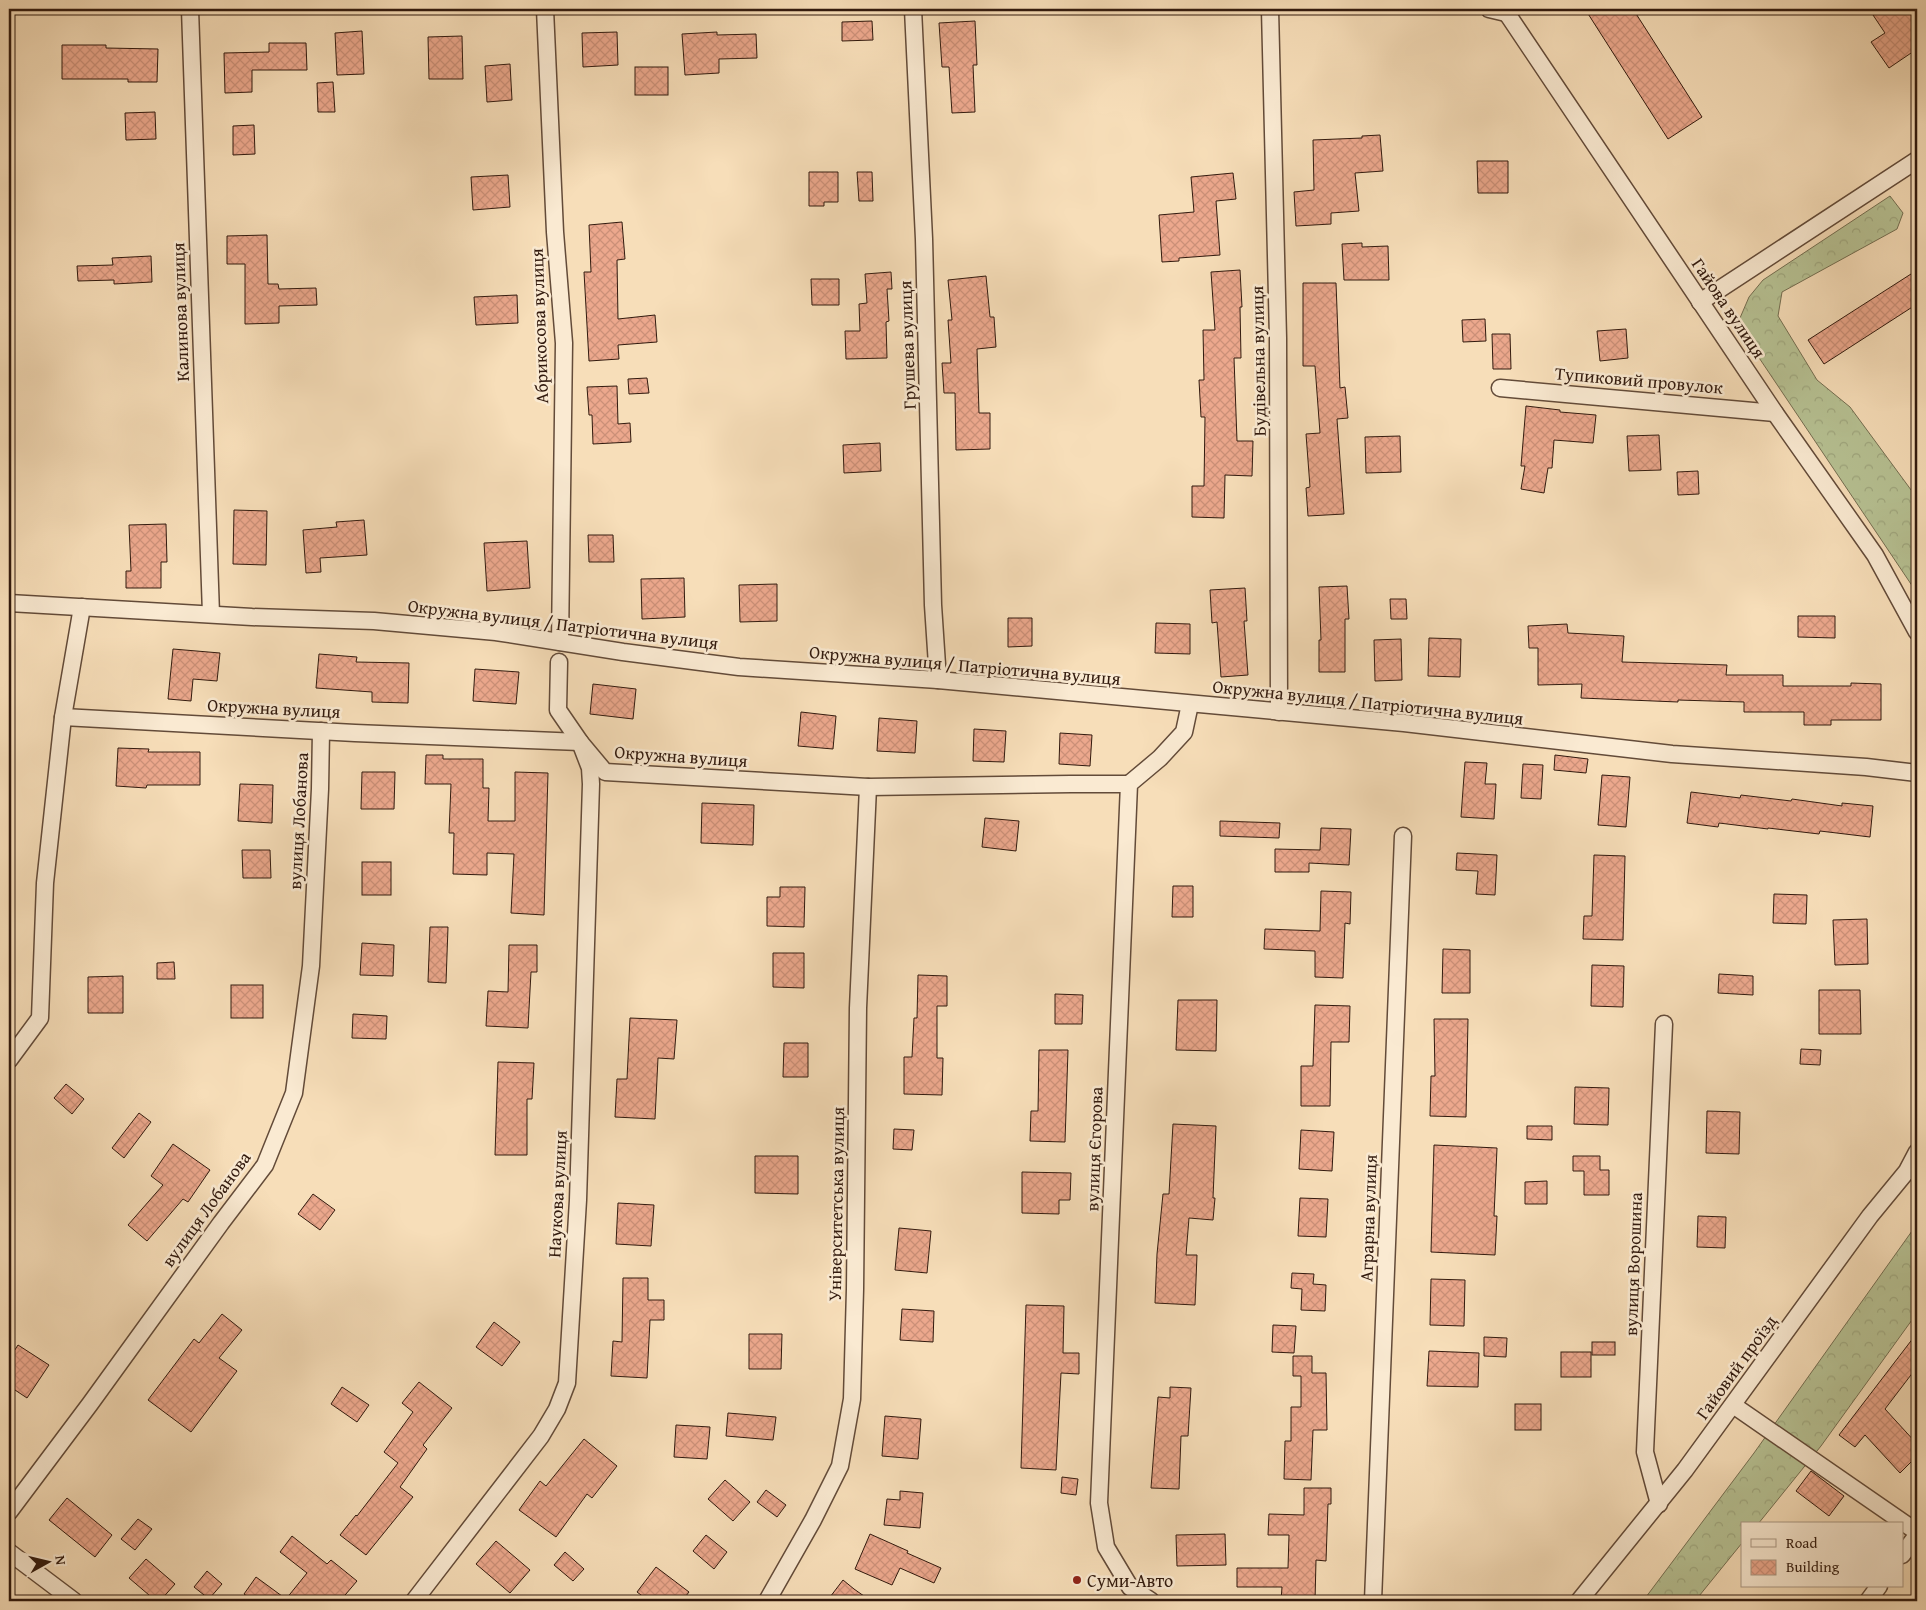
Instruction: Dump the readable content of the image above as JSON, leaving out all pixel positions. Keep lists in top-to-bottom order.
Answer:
{
  "streets": {
    "street": [
      "Гайова вулиця",
      "Калинова вулиця",
      "Абрикосова вулиця",
      "Грушева вулиця",
      "Будівельна вулиця",
      "Тупиковий провулок",
      "Окружна вулиця / Патріотична вулиця",
      "Окружна вулиця",
      "вулиця Лобанова",
      "вулиця Єгорова",
      "Наукова вулиця",
      "Університетська вулиця",
      "Аграрна вулиця",
      "вулиця Ворошина",
      "Гайовий проїзд"
    ]
  },
  "crossings": [
    ["Гайова вулиця", "Тупиковий провулок"],
    ["Калинова вулиця", "Окружна вулиця / Патріотична вулиця"],
    ["Абрикосова вулиця", "Окружна вулиця / Патріотична вулиця"],
    ["Грушева вулиця", "Окружна вулиця / Патріотична вулиця"],
    ["Будівельна вулиця", "Окружна вулиця / Патріотична вулиця"],
    ["Окружна вулиця", "вулиця Лобанова"],
    ["Окружна вулиця", "вулиця Єгорова"],
    ["Окружна вулиця", "Наукова вулиця"],
    ["Окружна вулиця", "Університетська вулиця"],
    ["вулиця Ворошина", "Гайовий проїзд"]
  ],
  "places": ["Суми-Авто"],
  "legend": ["Road", "Building"],
  "north": "right"
}
